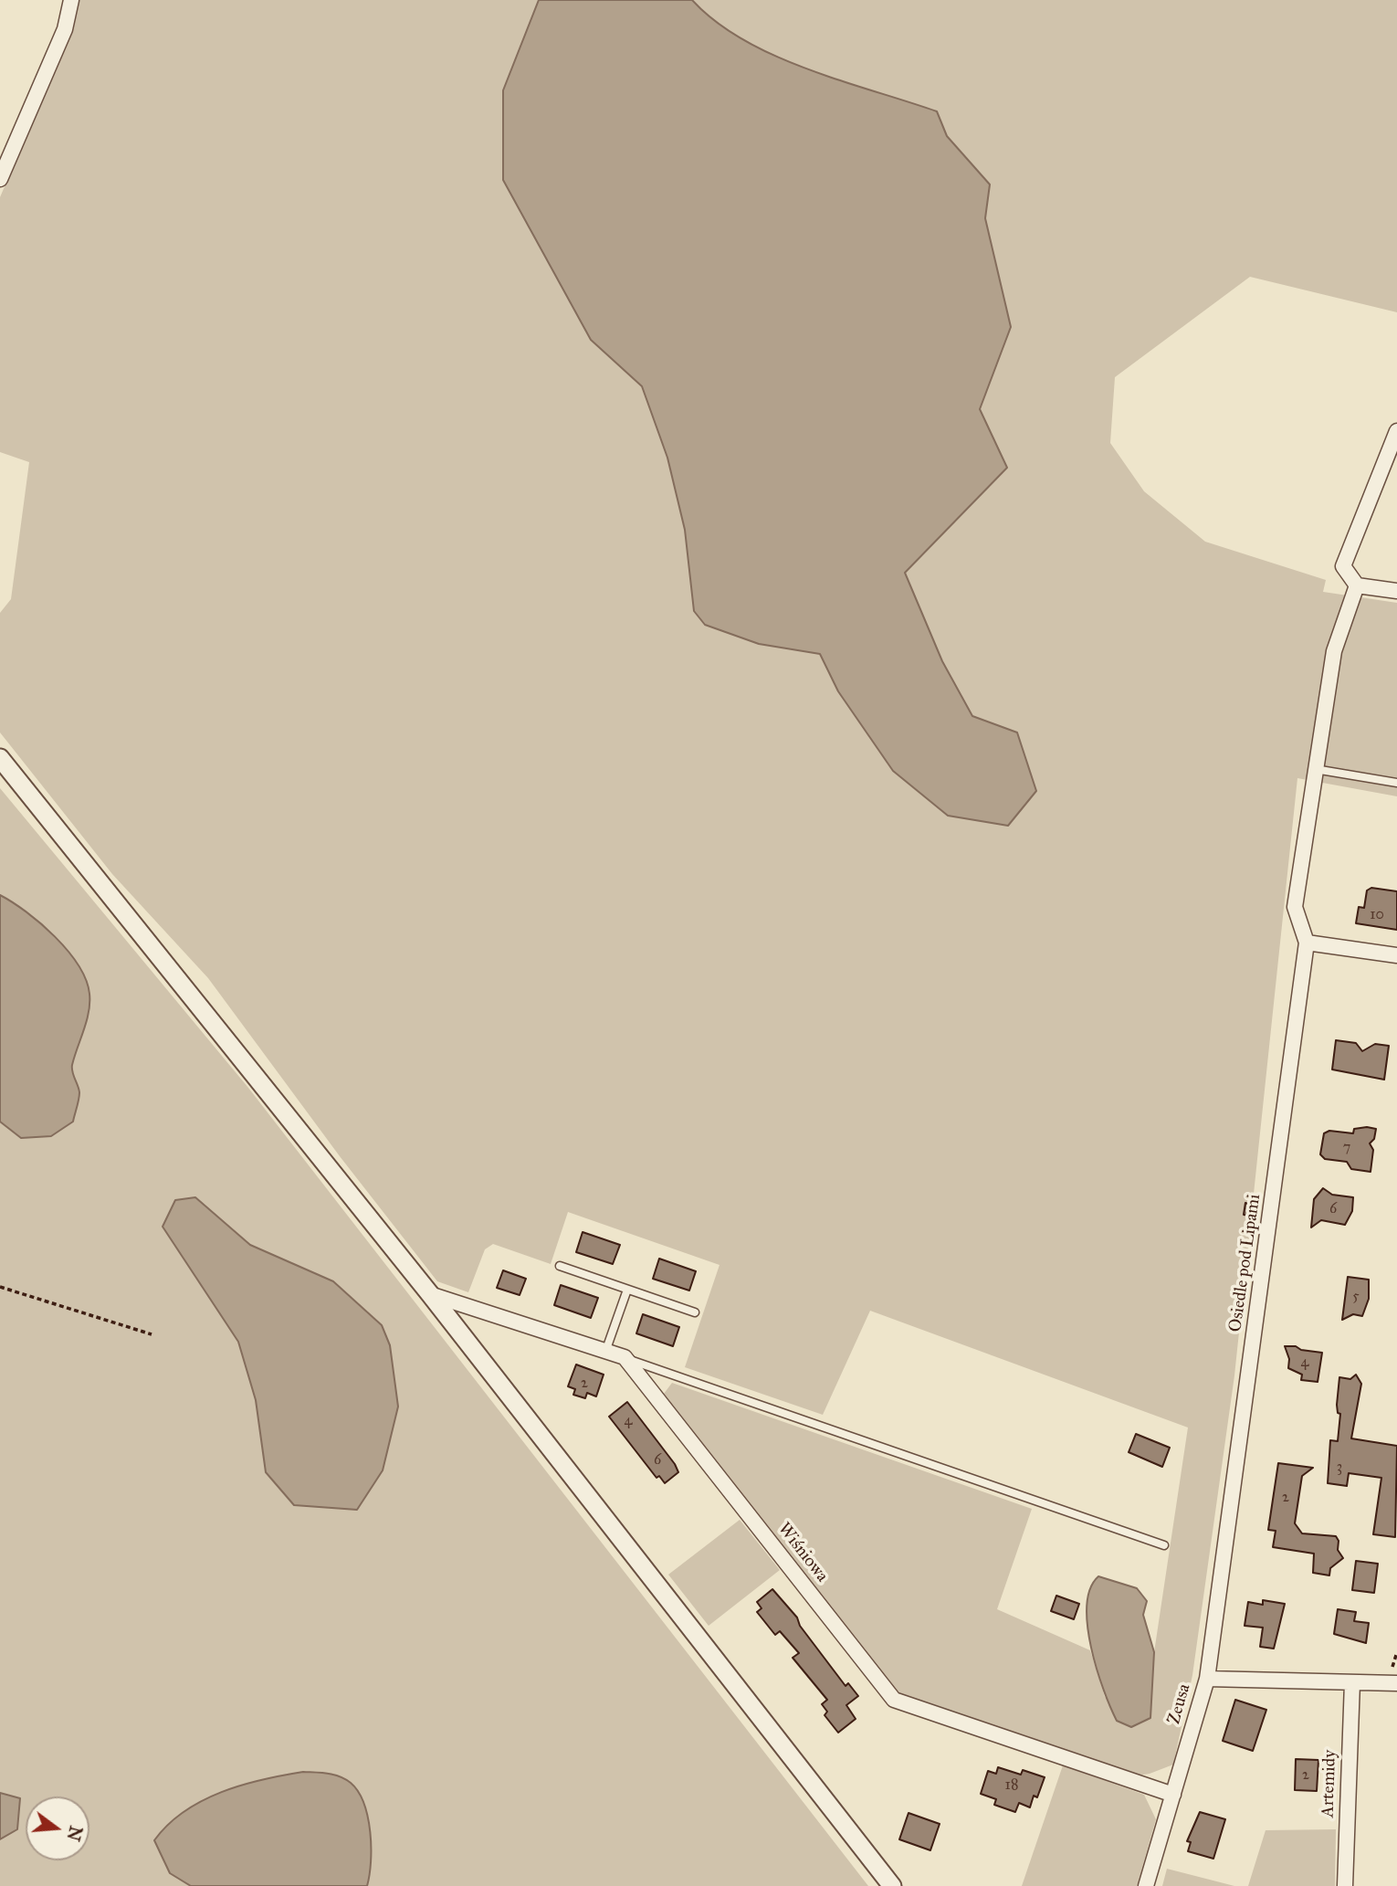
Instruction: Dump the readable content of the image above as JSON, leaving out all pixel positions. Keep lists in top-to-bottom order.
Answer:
{
  "streets": {
    "street": [
      "Osiedle pod Lipami",
      "Wiśniowa",
      "Zeusa",
      "Artemidy"
    ]
  },
  "crossings": [
    ["Osiedle pod Lipami", "Zeusa"],
    ["Wiśniowa", "Zeusa"],
    ["Zeusa", "Artemidy"]
  ],
  "house_numbers": [
    "10",
    "7",
    "6",
    "5",
    "4",
    "2",
    "4",
    "6",
    "3",
    "2",
    "2",
    "18"
  ],
  "north": "right"
}
